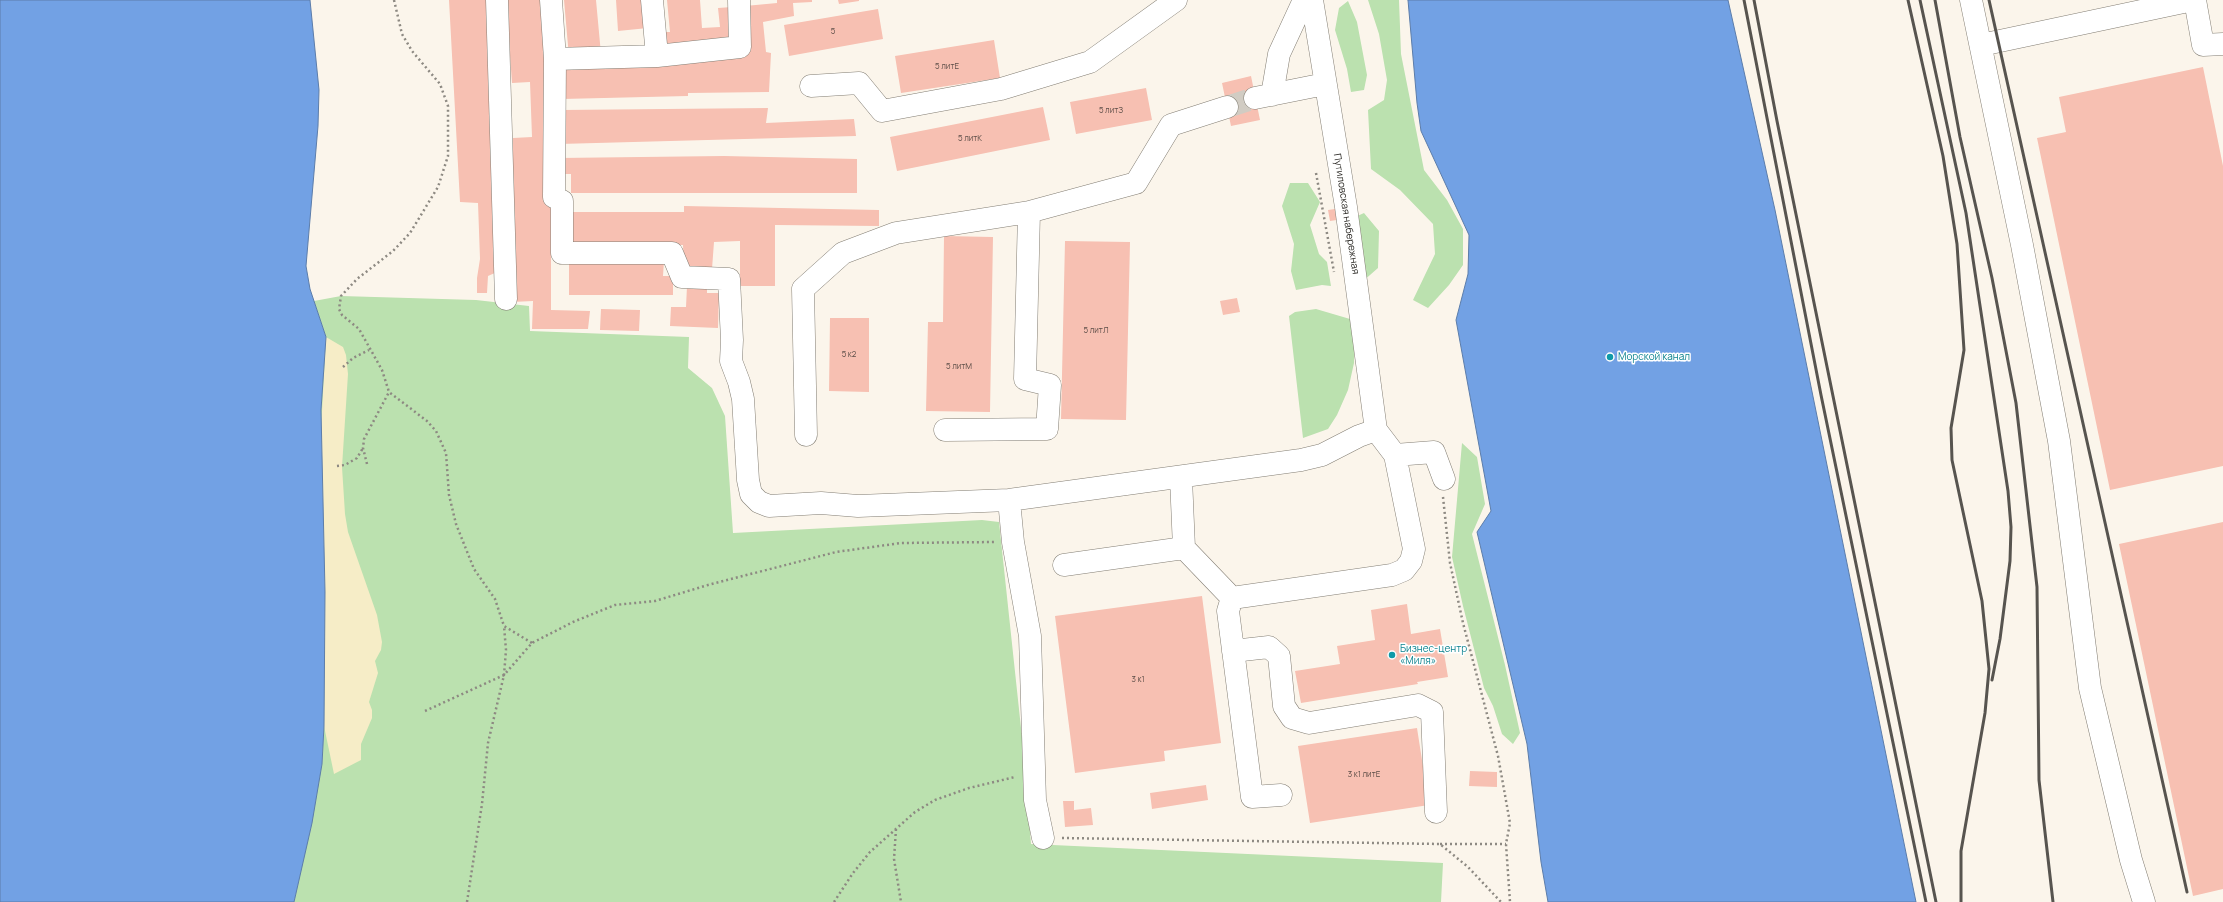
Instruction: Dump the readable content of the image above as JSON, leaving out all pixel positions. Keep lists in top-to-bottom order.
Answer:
{
  "streets": {
    "street": ["Путиловская набережная"]
  },
  "places": ["Морской канал", "Бизнес-центр «Миля»"],
  "house_numbers": [
    "5",
    "5 литЕ",
    "5 литЗ",
    "5 литК",
    "5 литЛ",
    "5 к2",
    "5 литМ",
    "3 к1",
    "3 к1 литЕ"
  ]
}
